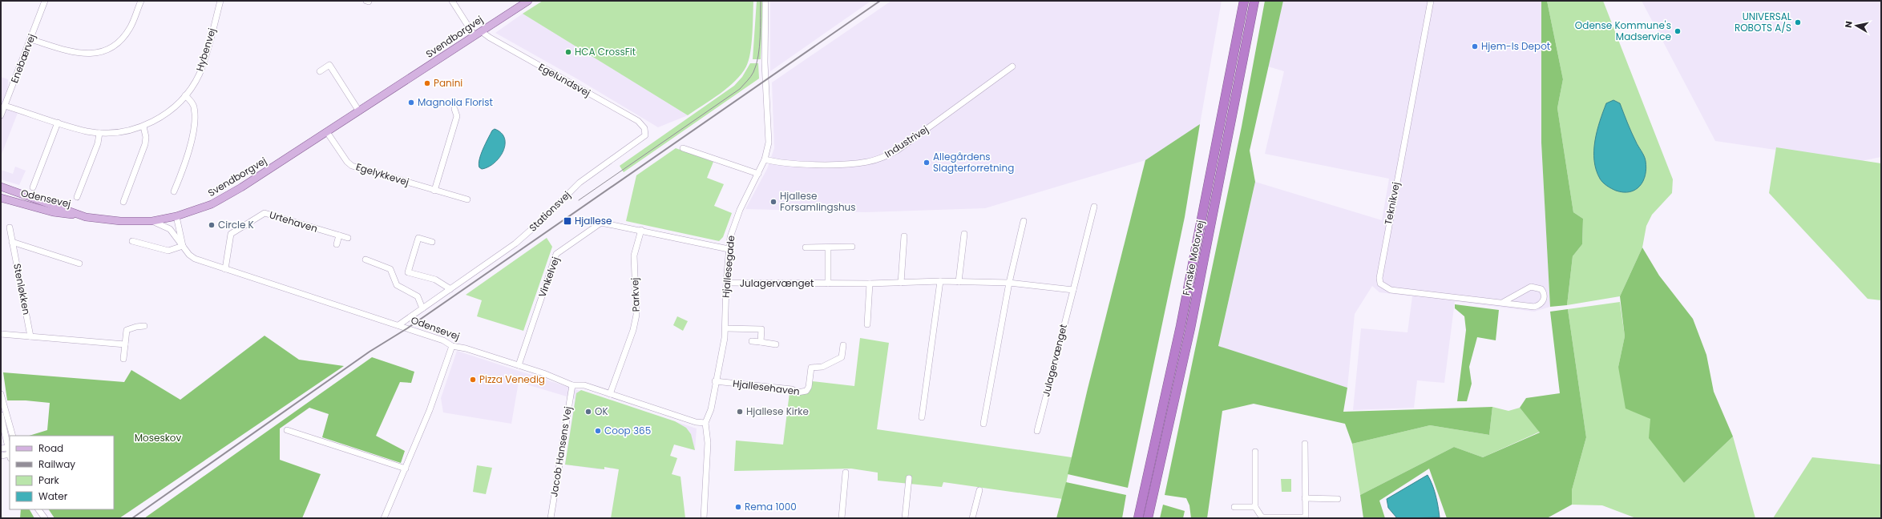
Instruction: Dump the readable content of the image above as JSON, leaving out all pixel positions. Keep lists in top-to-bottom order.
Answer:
{
  "streets": {
    "highway": ["Fynske Motorvej"],
    "main road": ["Svendborgvej", "Odensevej"],
    "street": [
      "Hybenvej",
      "Enebærvej",
      "Egelundsvej",
      "Industrivej",
      "Egelykkevej",
      "Teknikvej",
      "Stationsvej",
      "Urtehaven",
      "Hjallesegade",
      "Vinkelvej",
      "Julagervænget",
      "Stenløkken",
      "Parkvej",
      "Hjallesehaven",
      "Jacob Hansens Vej"
    ]
  },
  "crossings": [
    ["Svendborgvej", "Egelundsvej"],
    ["Svendborgvej", "Egelykkevej"],
    ["Svendborgvej", "Odensevej"],
    ["Hybenvej", "Enebærvej"],
    ["Egelundsvej", "Stationsvej"],
    ["Industrivej", "Hjallesegade"],
    ["Odensevej", "Stationsvej"],
    ["Odensevej", "Urtehaven"],
    ["Odensevej", "Hjallesegade"],
    ["Odensevej", "Vinkelvej"],
    ["Odensevej", "Parkvej"],
    ["Odensevej", "Jacob Hansens Vej"],
    ["Hjallesegade", "Vinkelvej"],
    ["Hjallesegade", "Julagervænget"],
    ["Hjallesegade", "Hjallesehaven"],
    ["Vinkelvej", "Parkvej"]
  ],
  "parks": ["Moseskov"],
  "places": {
    "other": [
      "UNIVERSAL ROBOTS A/S",
      "Odense Kommune's Madservice",
      "Hjem-Is Depot",
      "HCA CrossFit",
      "Panini",
      "Magnolia Florist",
      "Allegårdens Slagterforretning",
      "Hjallese Forsamlingshus",
      "Circle K",
      "Pizza Venedig",
      "OK",
      "Hjallese Kirke",
      "Coop 365",
      "Rema 1000"
    ],
    "transit": ["Hjallese"]
  },
  "legend": [
    "Road",
    "Railway",
    "Park",
    "Water"
  ],
  "north": "left"
}
